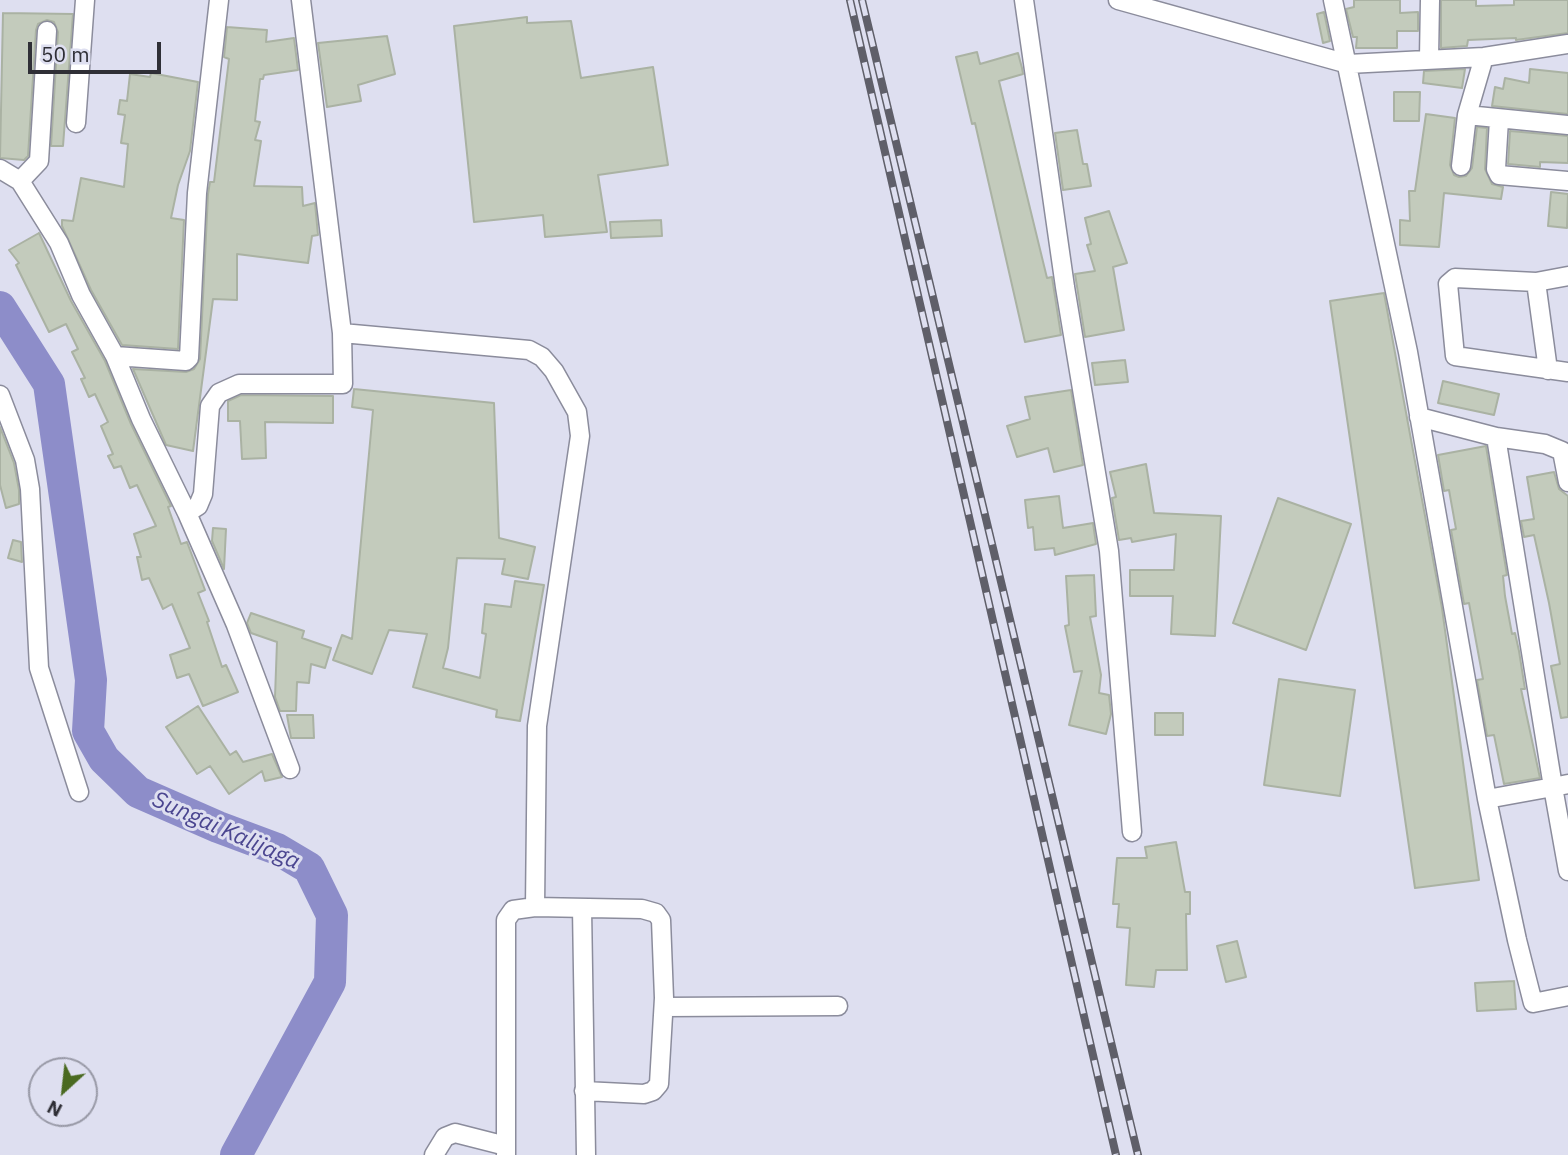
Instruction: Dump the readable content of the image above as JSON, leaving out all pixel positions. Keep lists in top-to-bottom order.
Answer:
{
  "water": ["Sungai Kalijaga"],
  "scale_bar": "50 m",
  "north": "bottom left"
}
